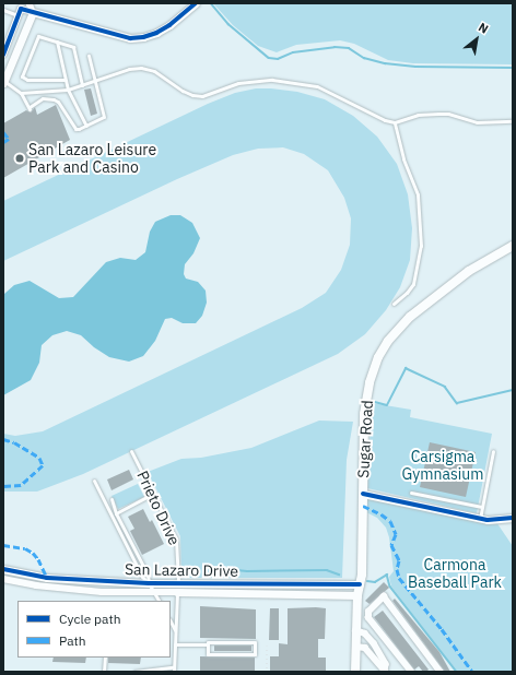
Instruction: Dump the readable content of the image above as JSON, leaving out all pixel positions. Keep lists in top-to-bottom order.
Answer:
{
  "streets": {
    "main road": ["Sugar Road"],
    "street": ["San Lazaro Drive"],
    "lane": ["Prieto Drive"]
  },
  "crossings": [
    ["Sugar Road", "San Lazaro Drive"],
    ["Prieto Drive", "San Lazaro Drive"]
  ],
  "parks": ["Carsigma Gymnasium", "Carmona Baseball Park"],
  "places": ["San Lazaro Leisure Park and Casino"],
  "legend": ["Cycle path", "Path"],
  "north": "top right"
}
